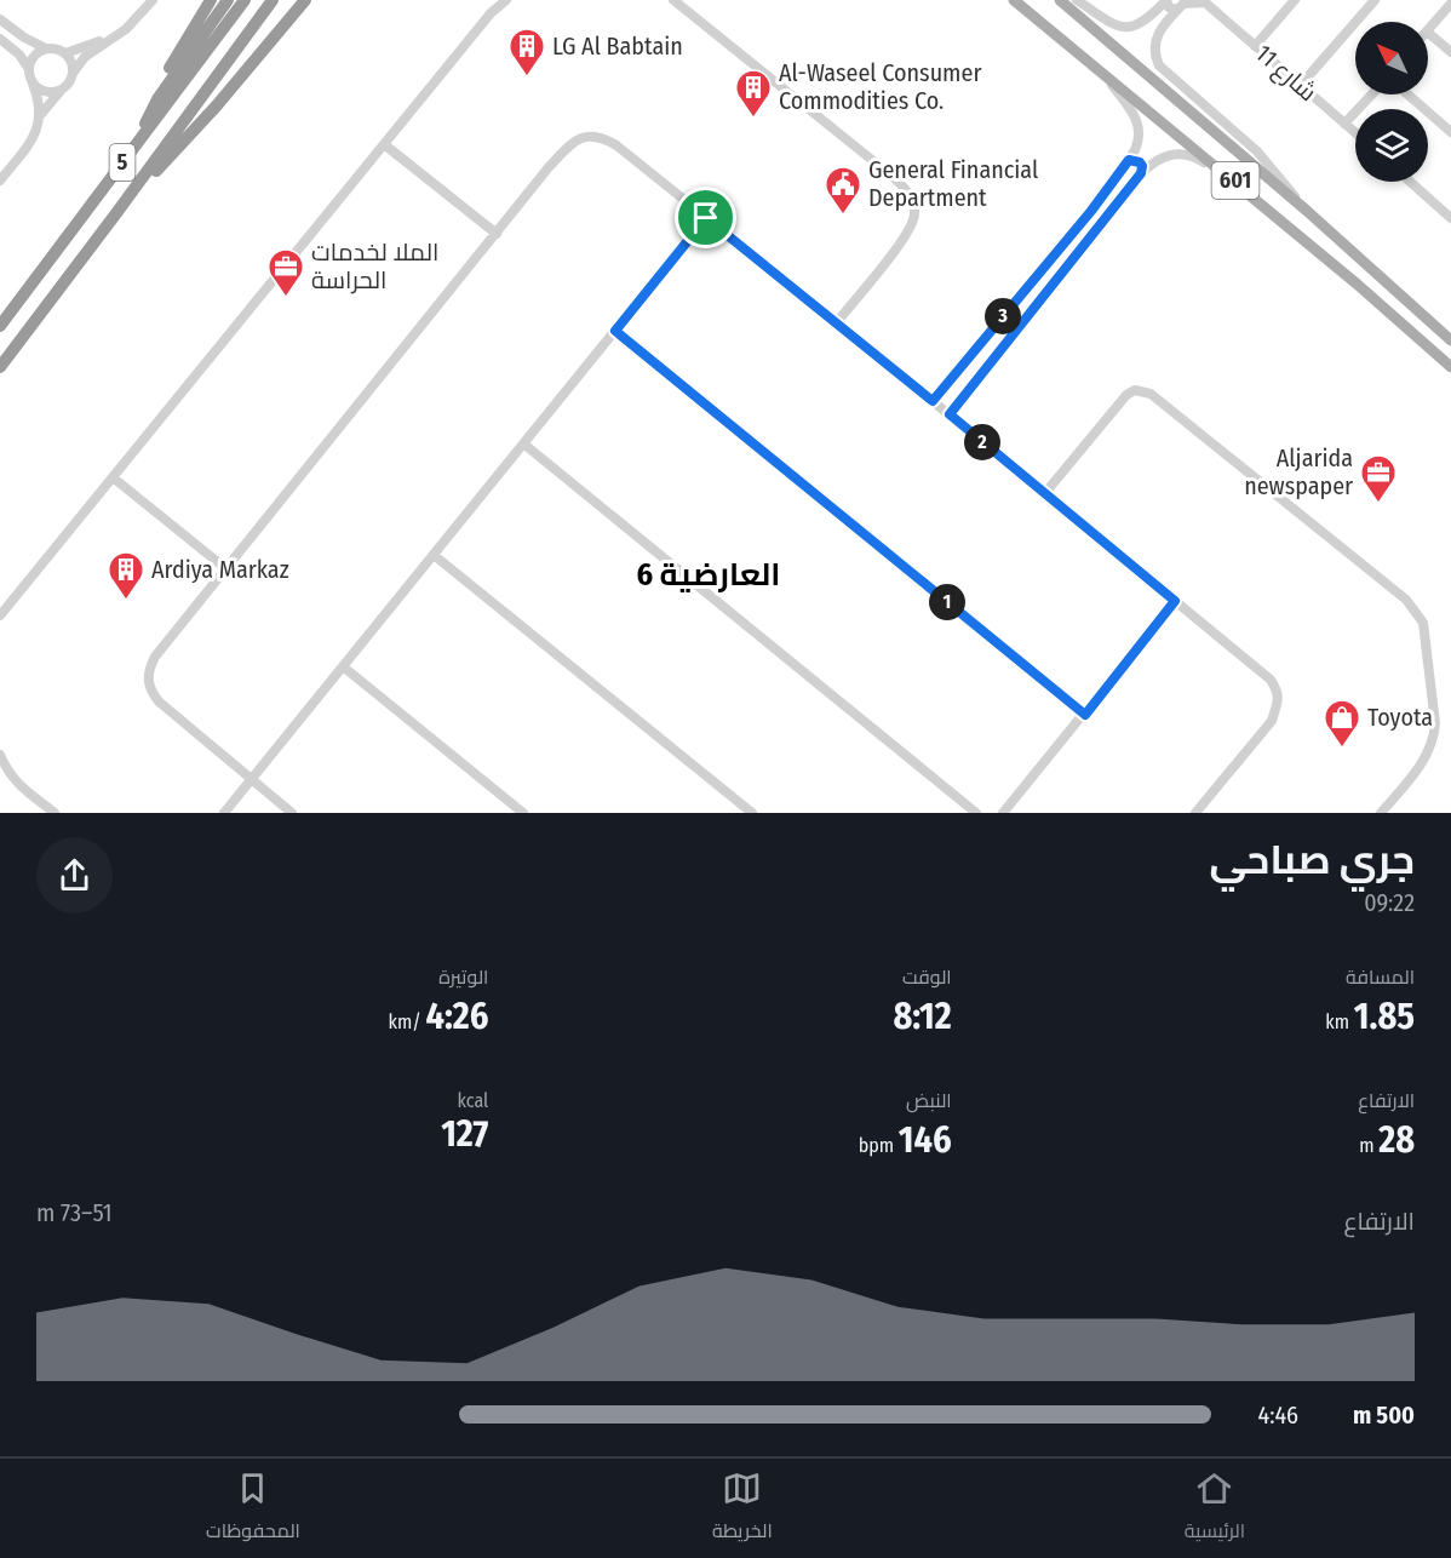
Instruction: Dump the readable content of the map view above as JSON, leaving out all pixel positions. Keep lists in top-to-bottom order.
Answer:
{
  "streets": {
    "highway": ["5"],
    "main road": ["601"],
    "street": ["شارع 11"]
  },
  "districts": ["العارضية 6"],
  "places": {
    "building": ["LG Al Babtain", "Al-Waseel Consumer Commodities Co.", "Ardiya Markaz"],
    "public building": ["General Financial Department"],
    "office": ["الملا لخدمات الحراسة", "Aljarida newspaper"],
    "shop": ["Toyota"]
  },
  "north": "top left",
  "page": {
    "pins": ["3", "2", "1"],
    "heading": ["جري صباحي", "09:22"],
    "stats": [
      ["المسافة", "1.85 km"],
      ["الوقت", "8:12"],
      ["الوتيرة", "4:26 /km"],
      ["الارتفاع", "28 m"],
      ["النبض", "146 bpm"],
      ["kcal", "127"]
    ],
    "chart": ["الارتفاع", "51–73 m"],
    "list": [
      {
        "name": "500 m",
        "note": "4:46"
      }
    ],
    "tabs": ["الرئيسية", "الخريطة", "المحفوظات"]
  }
}
